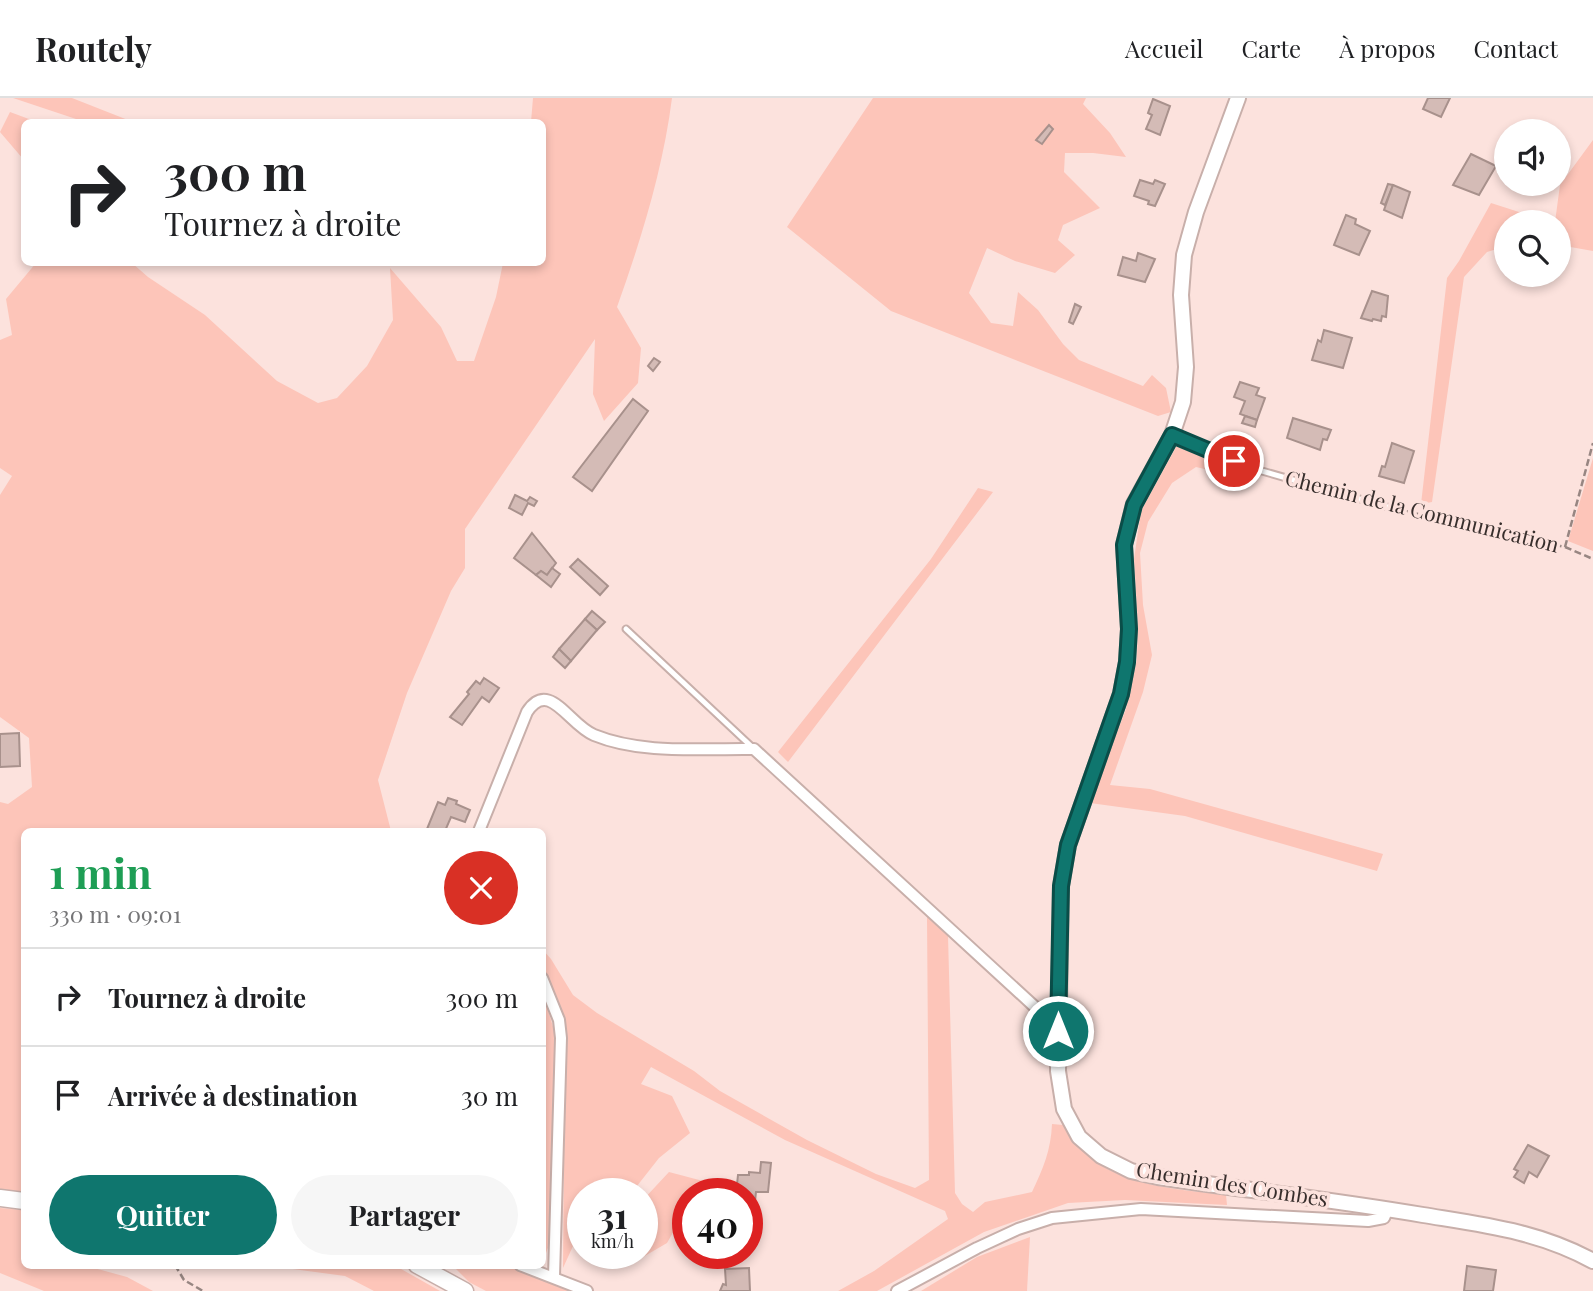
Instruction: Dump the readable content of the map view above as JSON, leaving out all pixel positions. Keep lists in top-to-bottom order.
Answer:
{
  "streets": {
    "street": ["Chemin des Combes"],
    "lane": ["Chemin de la Communication"]
  },
  "crossings": [
    ["Chemin de la Communication", "Chemin des Combes"]
  ],
  "page": {
    "header": "Routely",
    "nav": [
      "Accueil",
      "Carte",
      "À propos",
      "Contact"
    ],
    "turn": ["300 m", "Tournez à droite"],
    "heading": ["1 min", "330 m · 09:01"],
    "list": [
      {
        "name": "Tournez à droite",
        "value": "300 m"
      },
      {
        "name": "Arrivée à destination",
        "value": "30 m"
      }
    ],
    "buttons": ["Quitter", "Partager"],
    "speed": "31 km/h",
    "limit": "40"
  }
}
